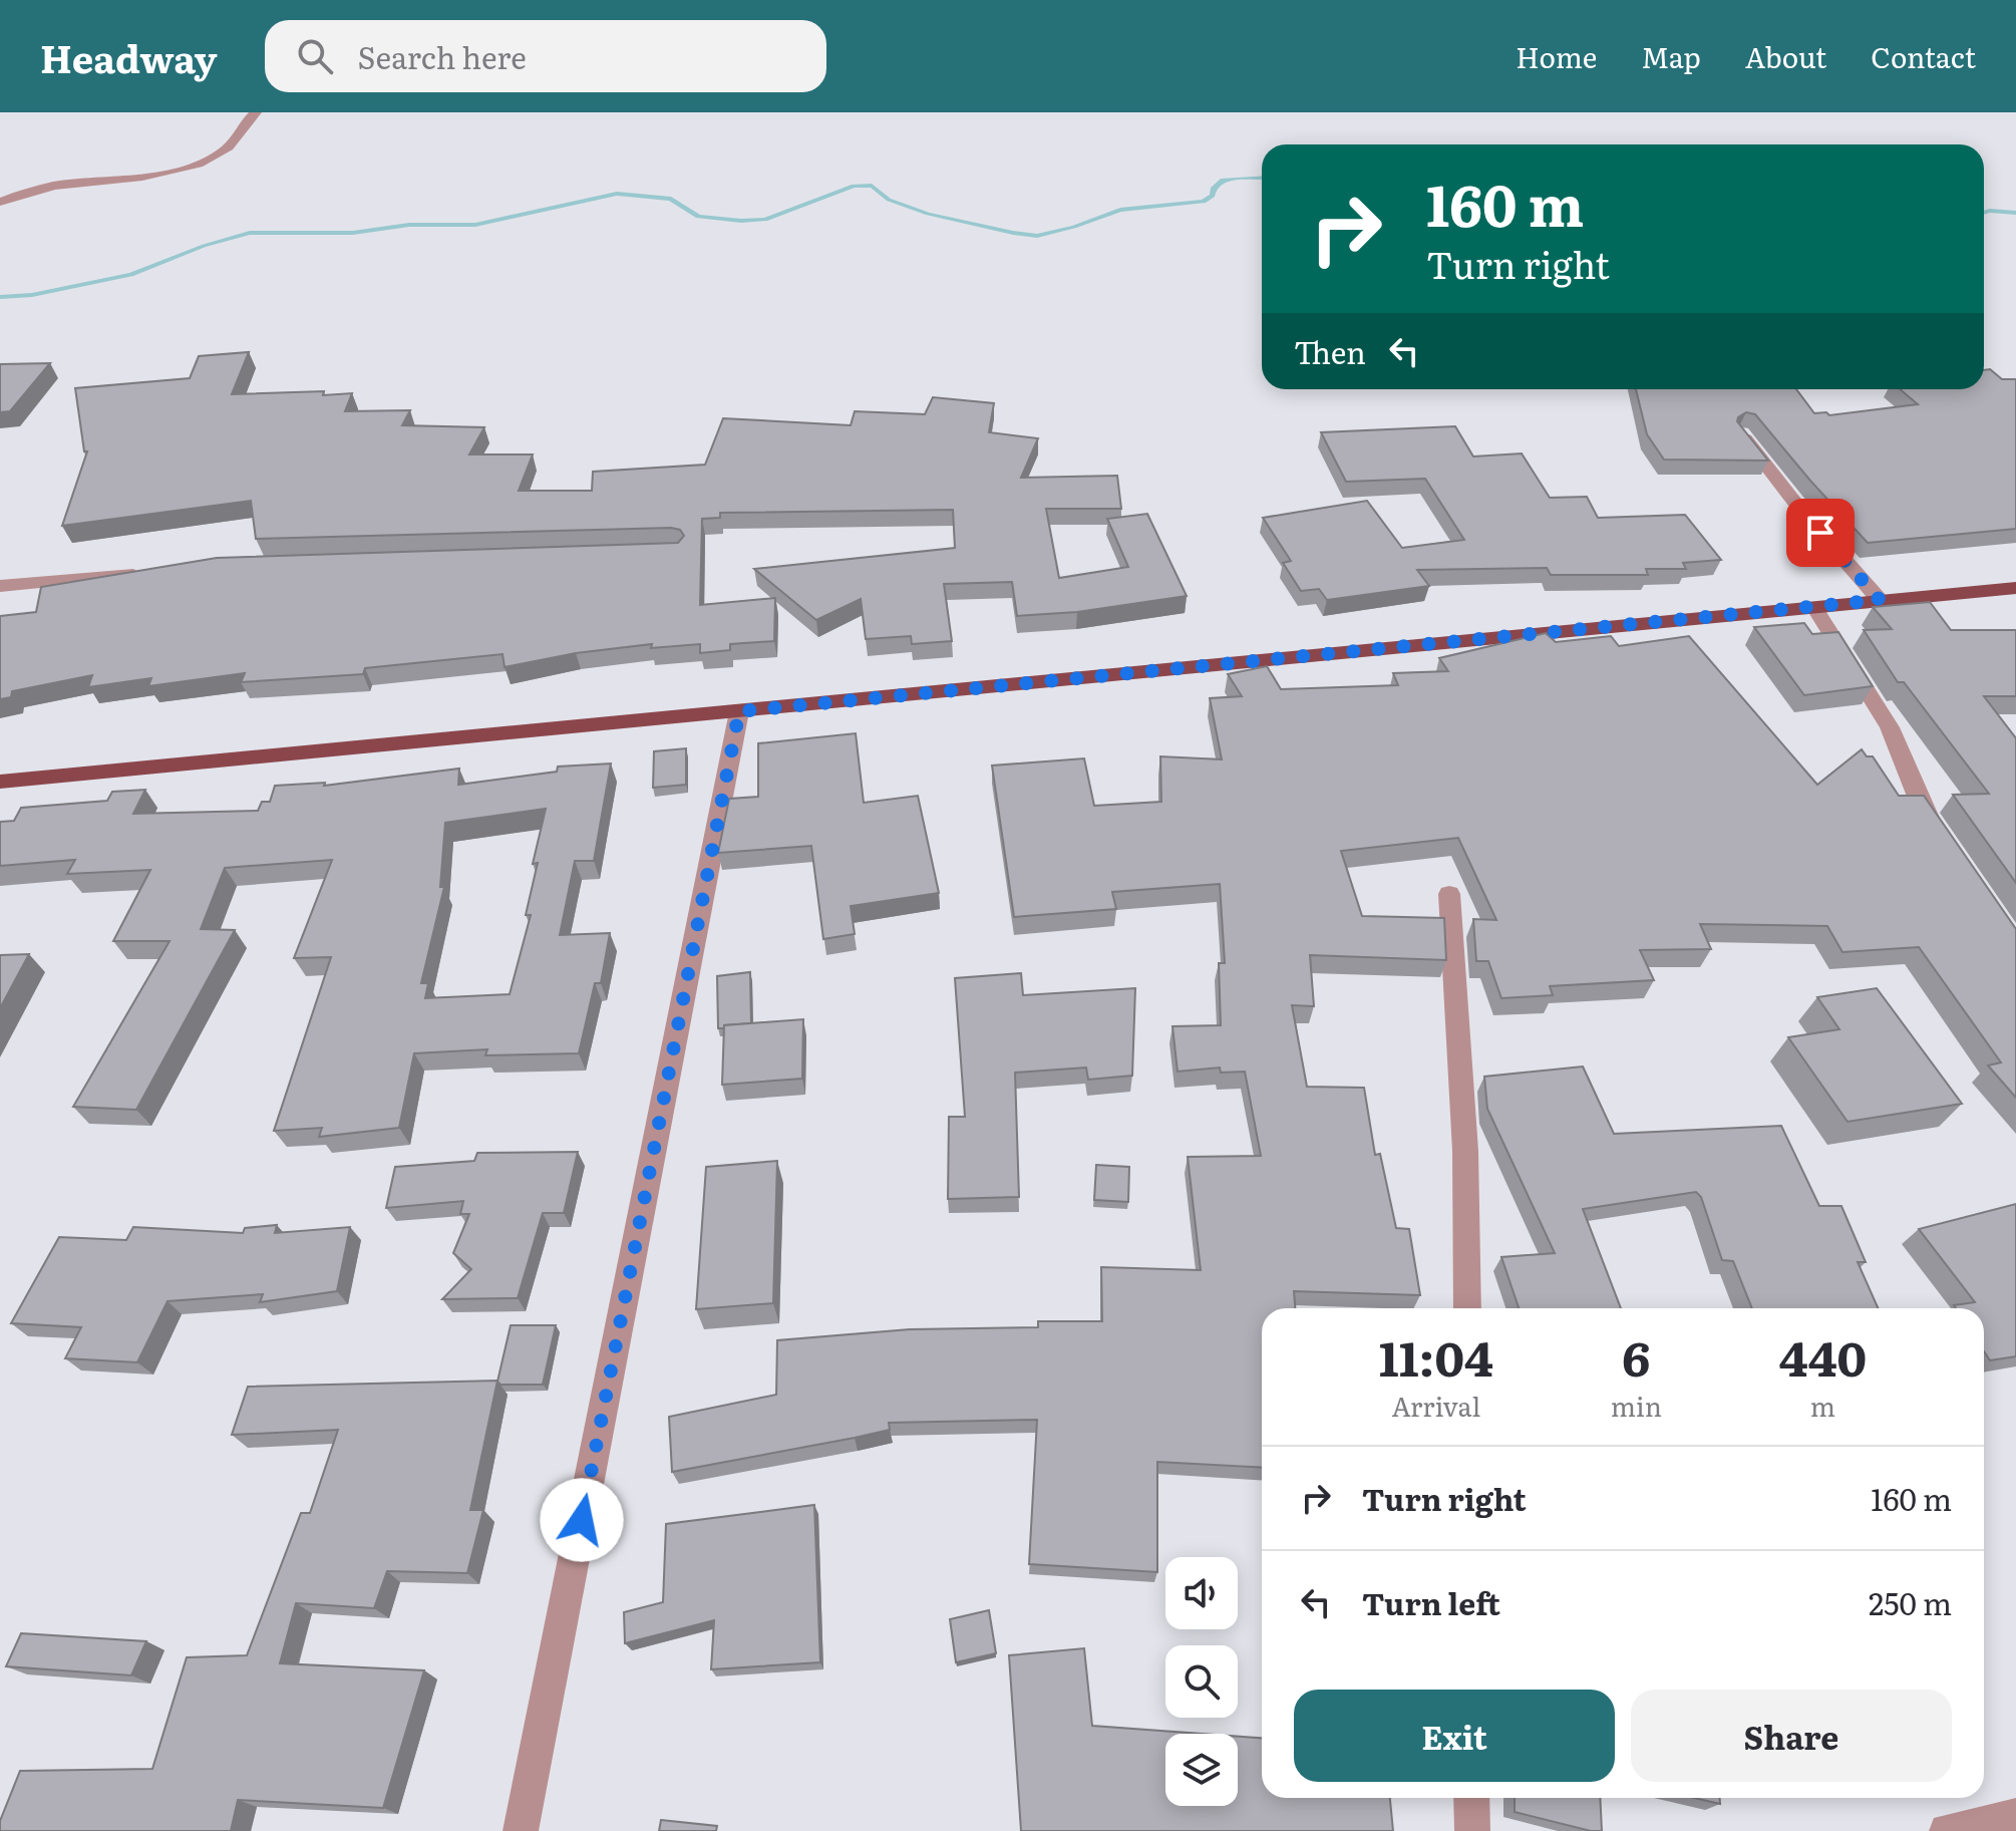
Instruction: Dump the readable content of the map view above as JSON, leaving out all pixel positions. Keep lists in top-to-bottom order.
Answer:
{
  "page": {
    "header": "Headway",
    "search": "Search here",
    "nav": [
      "Home",
      "Map",
      "About",
      "Contact"
    ],
    "turn": ["160 m", "Turn right"],
    "then": "Then",
    "eta": [
      "11:04",
      "Arrival",
      "6",
      "min",
      "440",
      "m"
    ],
    "list": [
      {
        "name": "Turn right",
        "value": "160 m"
      },
      {
        "name": "Turn left",
        "value": "250 m"
      }
    ],
    "buttons": ["Exit", "Share"]
  }
}
